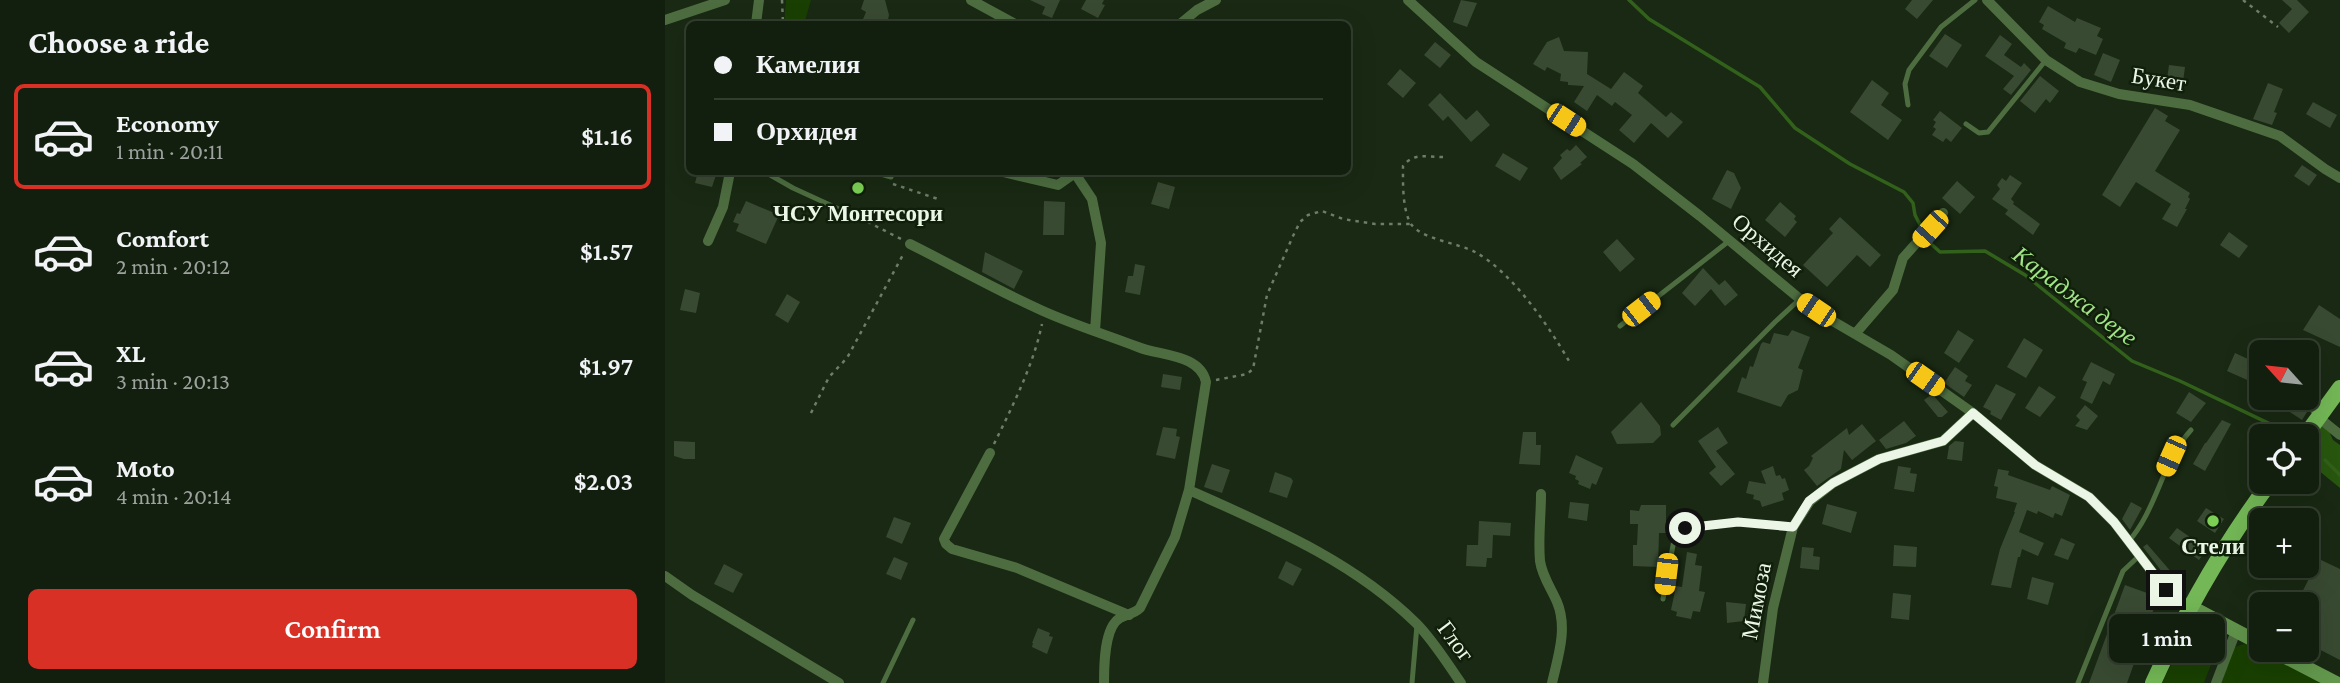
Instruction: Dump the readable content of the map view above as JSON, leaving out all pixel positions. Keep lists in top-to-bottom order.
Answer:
{
  "streets": {
    "street": [
      "Букет",
      "Орхидея",
      "Мимоза",
      "Глог"
    ]
  },
  "water": ["Караджа дере"],
  "places": ["ЧСУ Монтесори", "Стели"],
  "north": "top left",
  "page": {
    "heading": "Choose a ride",
    "banner": ["Камелия", "Орхидея"],
    "list": [
      {
        "name": "Economy",
        "note": "1 min · 20:11",
        "value": "$1.16"
      },
      {
        "name": "Comfort",
        "note": "2 min · 20:12",
        "value": "$1.57"
      },
      {
        "name": "XL",
        "note": "3 min · 20:13",
        "value": "$1.97"
      },
      {
        "name": "Moto",
        "note": "4 min · 20:14",
        "value": "$2.03"
      }
    ],
    "map_buttons": ["+", "−"],
    "buttons": "Confirm",
    "bubble": "1 min"
  }
}
